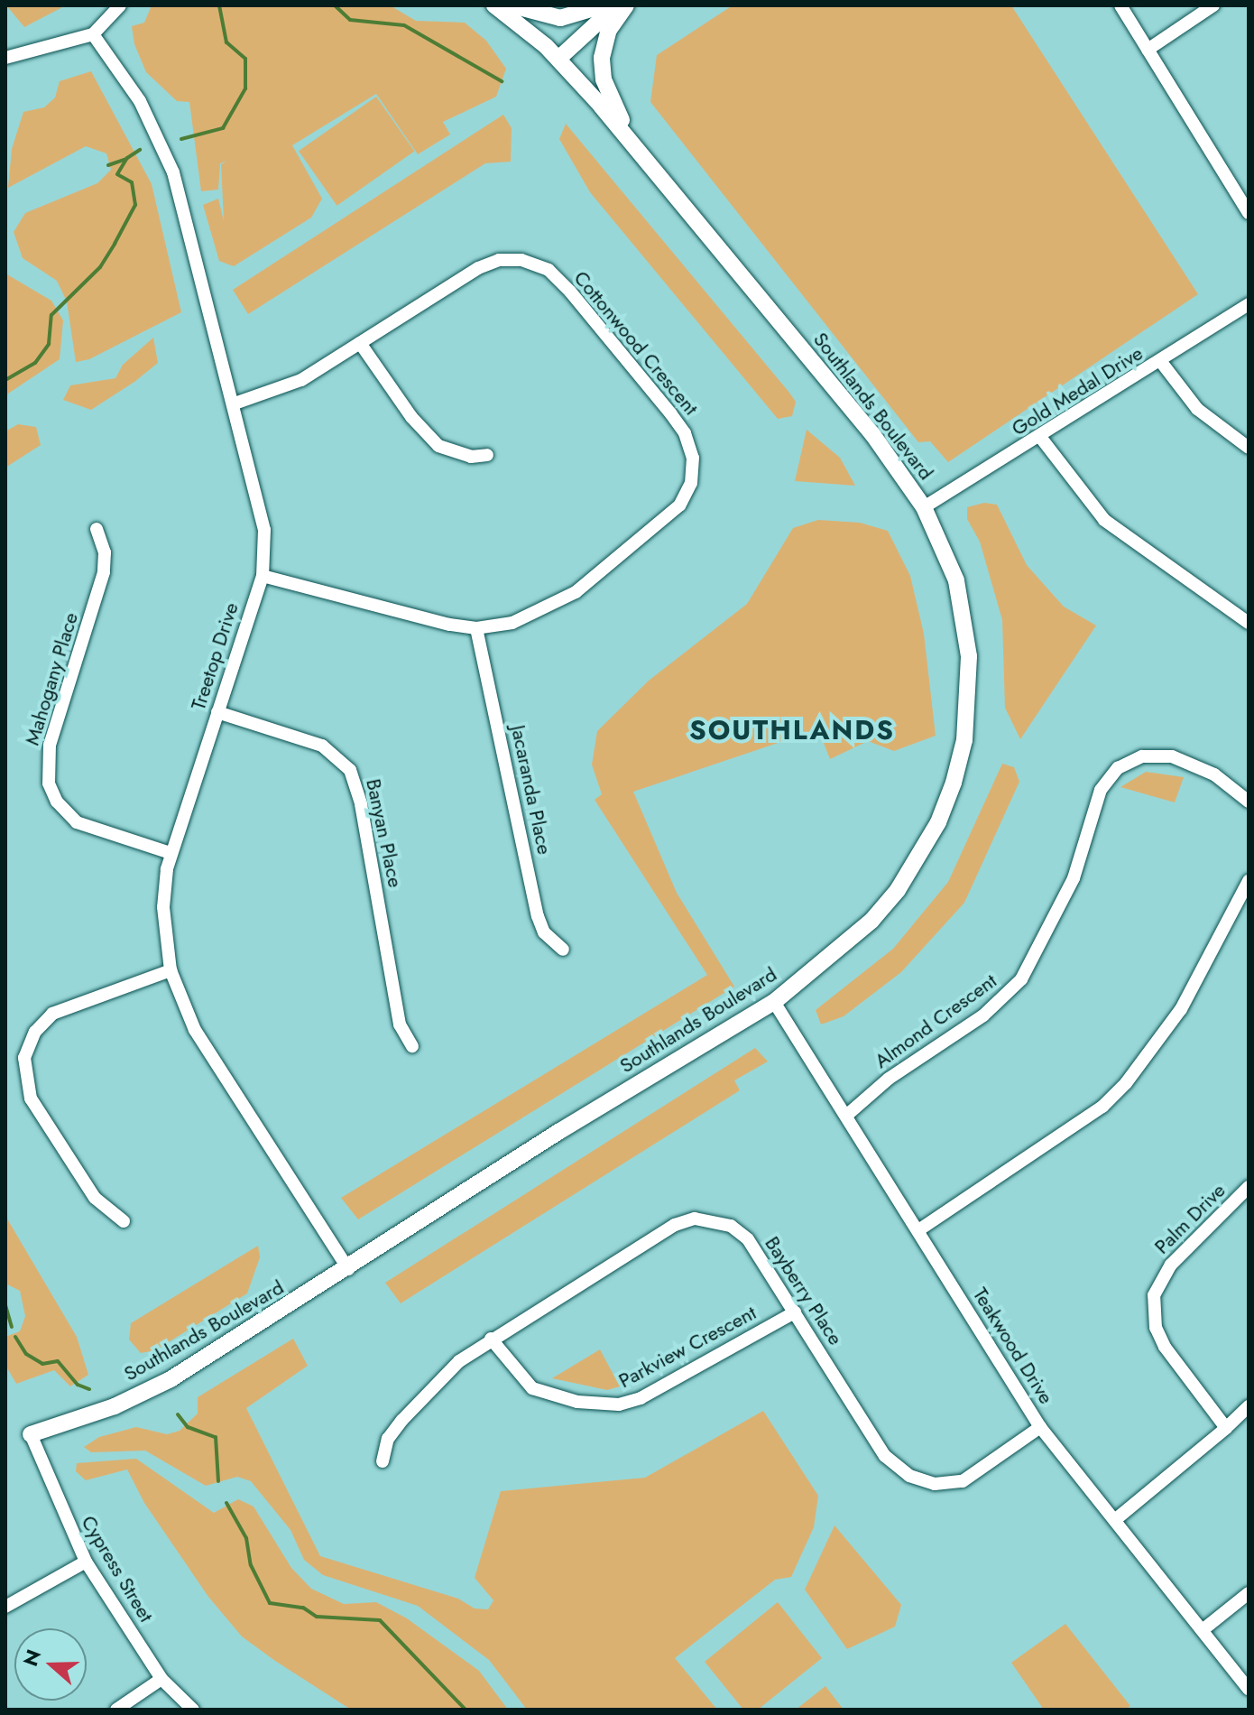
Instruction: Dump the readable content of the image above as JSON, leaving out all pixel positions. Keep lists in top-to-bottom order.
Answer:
{
  "streets": {
    "main road": ["Southlands Boulevard"],
    "street": [
      "Cottonwood Crescent",
      "Gold Medal Drive",
      "Treetop Drive",
      "Mahogany Place",
      "Jacaranda Place",
      "Banyan Place",
      "Almond Crescent",
      "Palm Drive",
      "Bayberry Place",
      "Teakwood Drive",
      "Parkview Crescent",
      "Cypress Street"
    ]
  },
  "crossings": [
    ["Cottonwood Crescent", "Treetop Drive"],
    ["Cottonwood Crescent", "Jacaranda Place"],
    ["Gold Medal Drive", "Southlands Boulevard"],
    ["Southlands Boulevard", "Treetop Drive"],
    ["Southlands Boulevard", "Teakwood Drive"],
    ["Southlands Boulevard", "Cypress Street"],
    ["Treetop Drive", "Mahogany Place"],
    ["Treetop Drive", "Banyan Place"],
    ["Almond Crescent", "Teakwood Drive"],
    ["Bayberry Place", "Teakwood Drive"],
    ["Bayberry Place", "Parkview Crescent"]
  ],
  "districts": ["SOUTHLANDS"],
  "north": "left"
}
